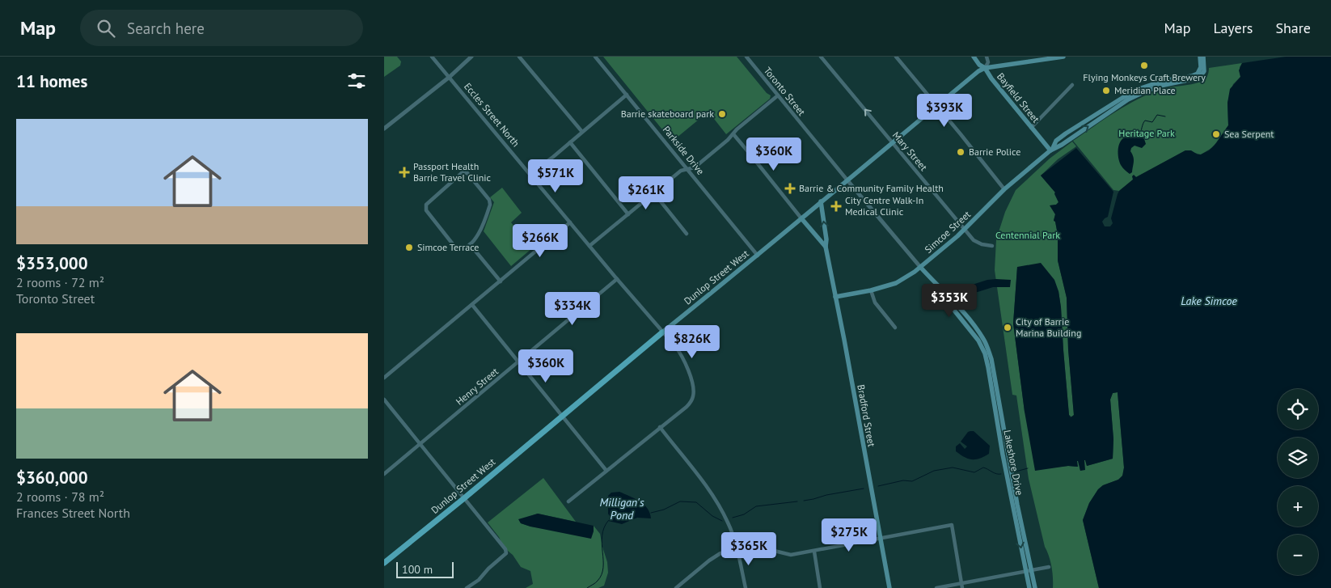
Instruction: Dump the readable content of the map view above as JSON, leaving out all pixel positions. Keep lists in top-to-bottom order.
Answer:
{
  "streets": {
    "main road": [
      "Toronto Street",
      "Bayfield Street",
      "Simcoe Street",
      "Dunlop Street West",
      "Bradford Street",
      "Lakeshore Drive"
    ],
    "street": [
      "Eccles Street North",
      "Parkside Drive",
      "Mary Street",
      "Henry Street"
    ]
  },
  "crossings": [
    ["Toronto Street", "Simcoe Street"],
    ["Toronto Street", "Dunlop Street West"],
    ["Toronto Street", "Lakeshore Drive"],
    ["Bayfield Street", "Simcoe Street"],
    ["Bayfield Street", "Dunlop Street West"],
    ["Eccles Street North", "Dunlop Street West"],
    ["Eccles Street North", "Henry Street"],
    ["Parkside Drive", "Dunlop Street West"],
    ["Mary Street", "Simcoe Street"],
    ["Mary Street", "Dunlop Street West"],
    ["Simcoe Street", "Bradford Street"],
    ["Dunlop Street West", "Bradford Street"]
  ],
  "one_way": ["Mary Street"],
  "water": ["Lake Simcoe", "Milligan's Pond"],
  "parks": ["Heritage Park", "Centennial Park"],
  "places": {
    "other": [
      "Flying Monkeys Craft Brewery",
      "Meridian Place",
      "Barrie skateboard park",
      "Sea Serpent",
      "Barrie Police",
      "Simcoe Terrace",
      "City of Barrie Marina Building"
    ],
    "health": ["Passport Health Barrie Travel Clinic", "Barrie & Community Family Health", "City Centre Walk-In Medical Clinic"]
  },
  "scale_bar": "100 m",
  "page": {
    "header": "Map",
    "search": "Search here",
    "nav": ["Map", "Layers", "Share"],
    "heading": "11 homes",
    "price": [
      "$393K",
      "$360K",
      "$571K",
      "$261K",
      "$266K",
      "$353K",
      "$334K",
      "$826K",
      "$360K",
      "$275K",
      "$365K"
    ],
    "list": [
      {
        "name": "$353,000",
        "note": "2 rooms · 72 m² · Toronto Street"
      },
      {
        "name": "$360,000",
        "note": "2 rooms · 78 m² · Frances Street North"
      }
    ],
    "map_buttons": ["+", "−"],
    "scale": "100 m"
  }
}
